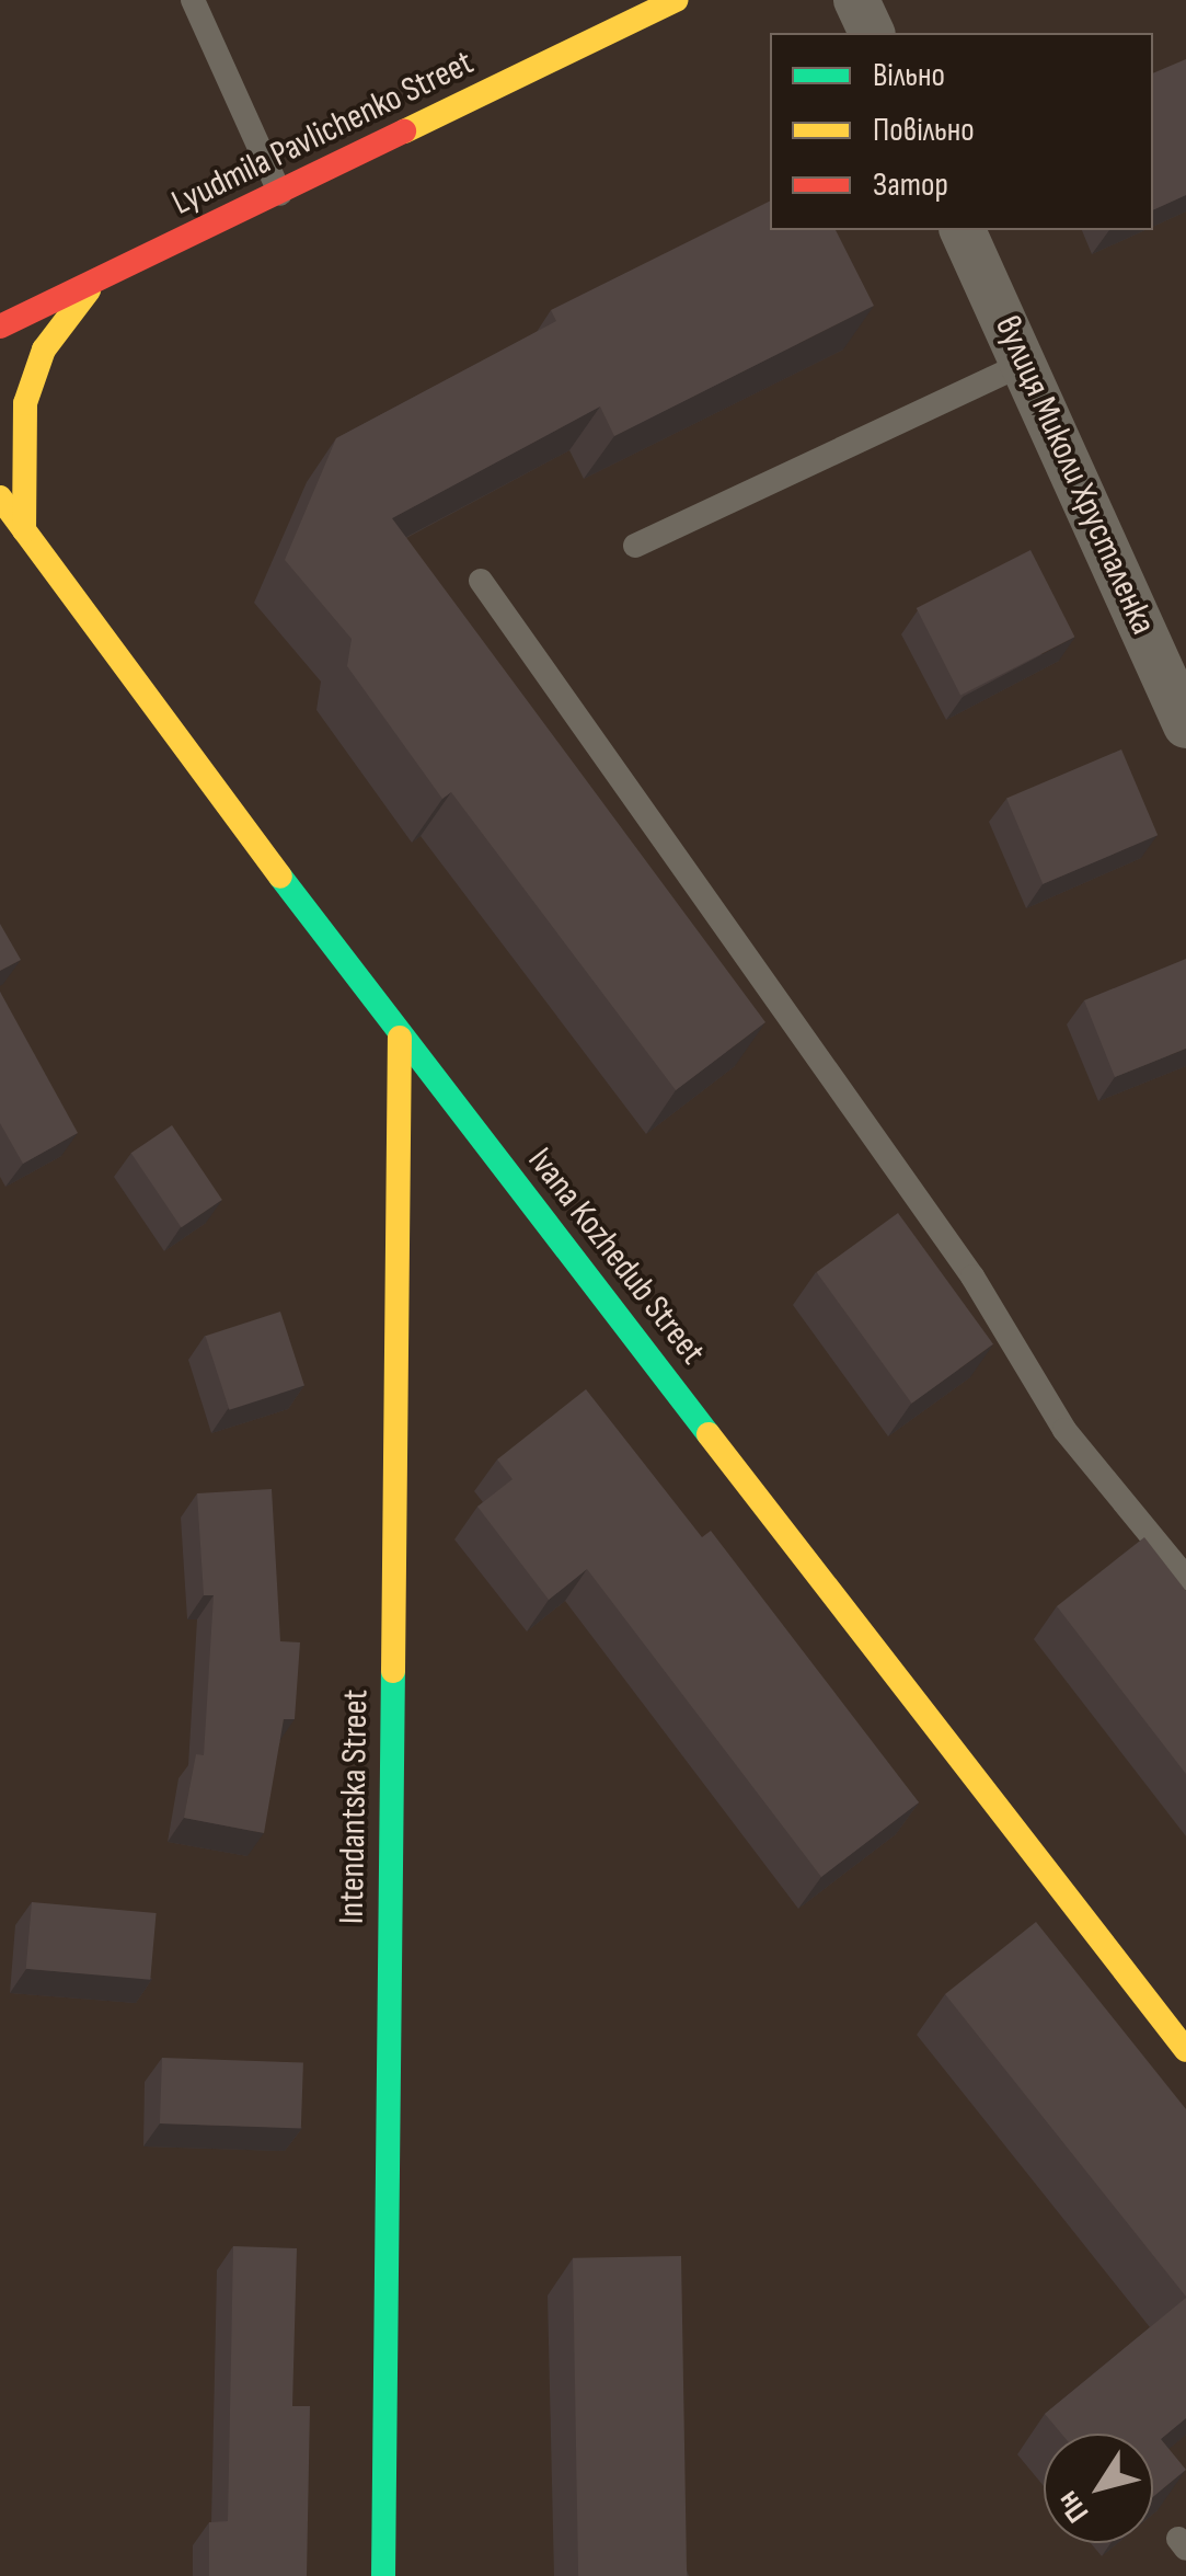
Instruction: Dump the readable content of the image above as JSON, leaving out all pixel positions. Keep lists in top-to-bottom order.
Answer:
{
  "streets": {
    "street": [
      "Lyudmila Pavlichenko Street",
      "вулиця Миколи Хрусталенка",
      "Ivana Kozhedub Street",
      "Intendantska Street"
    ]
  },
  "crossings": [
    ["Ivana Kozhedub Street", "Intendantska Street"]
  ],
  "legend": ["Вільно", "Повільно", "Затор"],
  "north": "bottom left"
}
